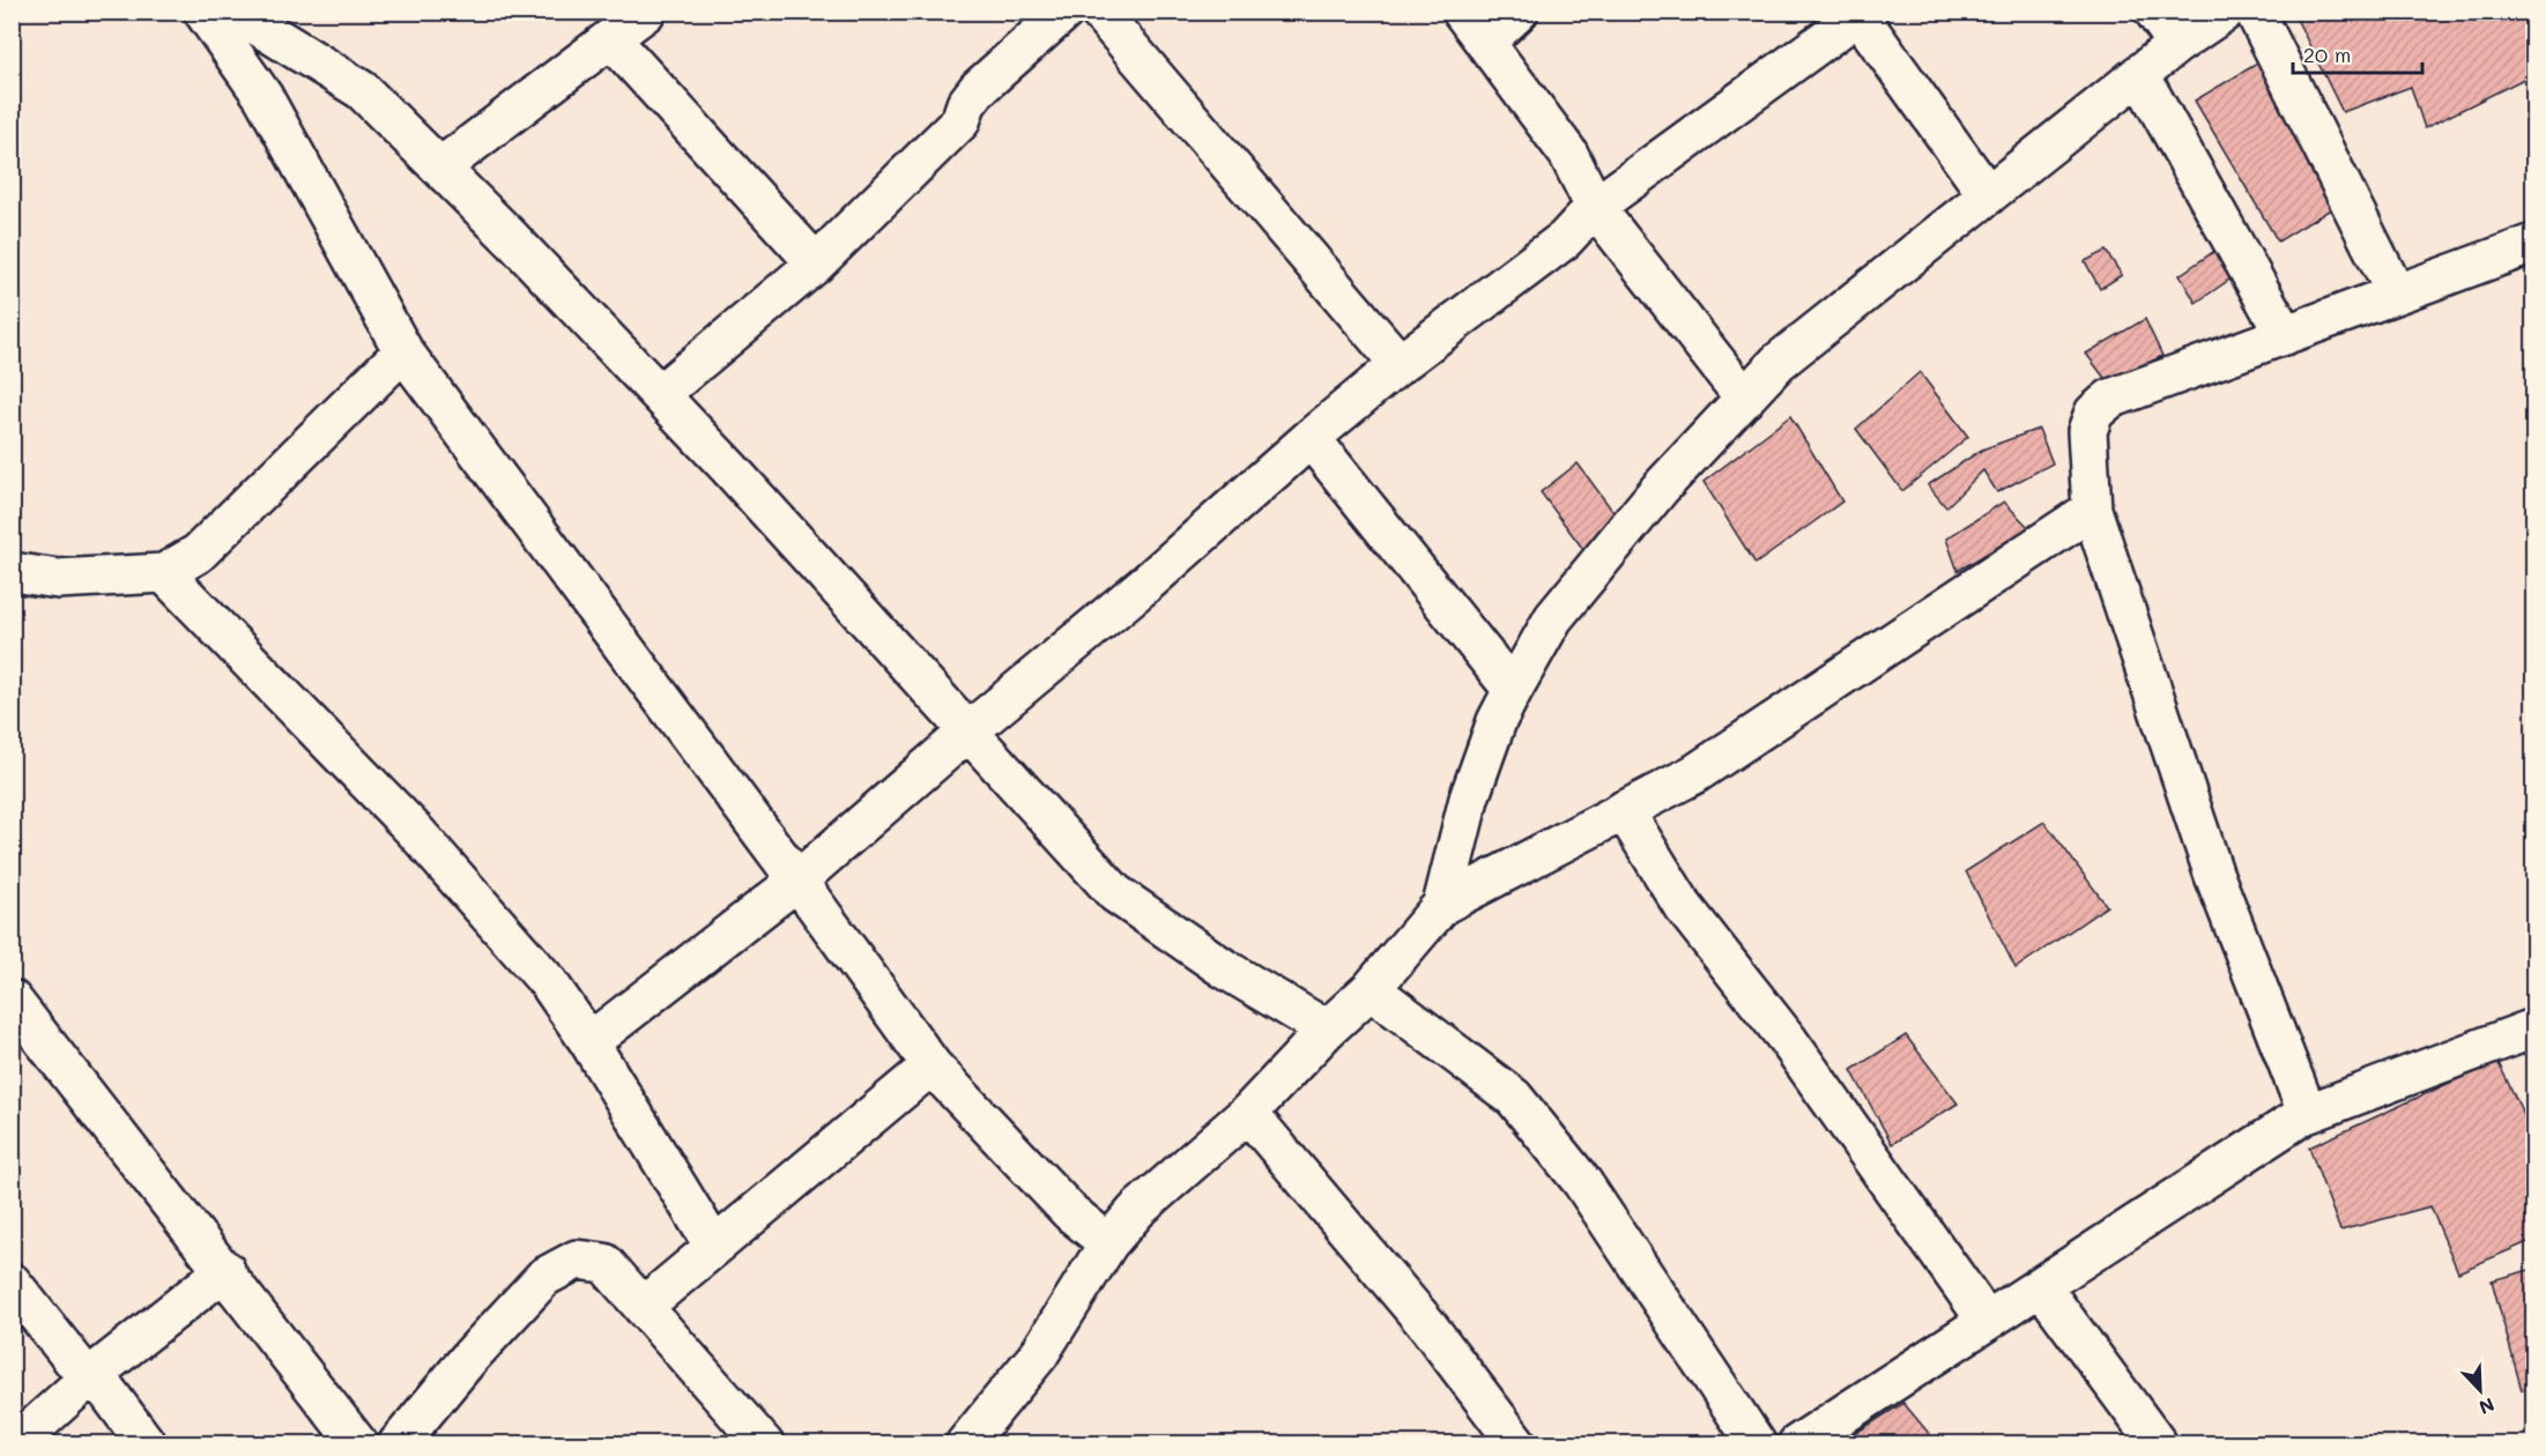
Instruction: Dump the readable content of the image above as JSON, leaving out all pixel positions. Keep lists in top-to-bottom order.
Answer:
{
  "scale_bar": "20 m",
  "north": "bottom right"
}
